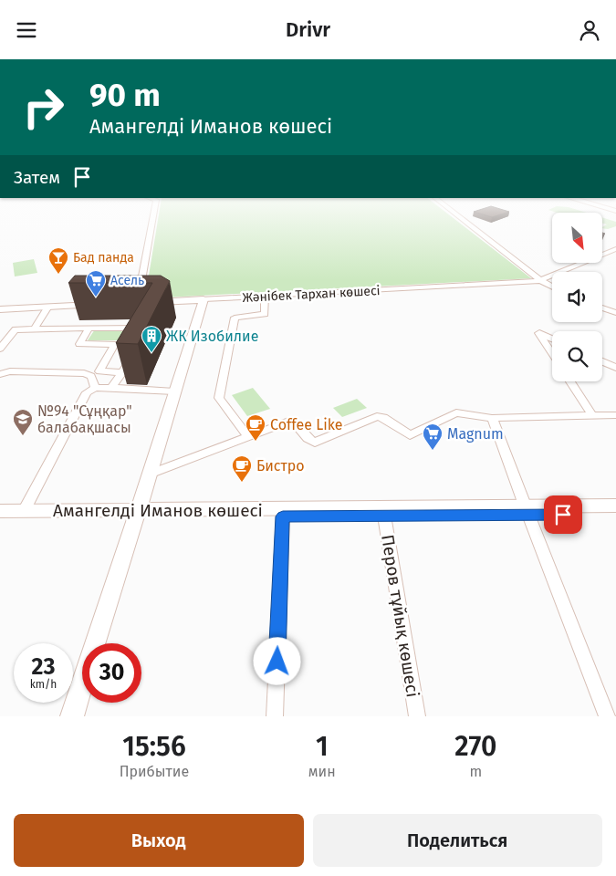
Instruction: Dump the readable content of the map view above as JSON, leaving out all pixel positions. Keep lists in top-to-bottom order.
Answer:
{
  "streets": {
    "main road": ["Амангелді Иманов көшесі"],
    "street": ["Жәнібек Тархан көшесі", "Перов тұйық көшесі"]
  },
  "crossings": [
    ["Амангелді Иманов көшесі", "Перов тұйық көшесі"]
  ],
  "places": {
    "bar": ["Бад панда"],
    "supermarket": ["Асель", "Magnum"],
    "building": ["ЖК Изобилие"],
    "school or university": ["№94 \"Сұңқар\" балабақшасы"],
    "cafe": ["Coffee Like", "Бистро"]
  },
  "north": "bottom right",
  "page": {
    "header": "Drivr",
    "turn": ["90 m", "Амангелді Иманов көшесі"],
    "then": "Затем",
    "speed": "23 km/h",
    "limit": "30",
    "eta": [
      "15:56",
      "Прибытие",
      "1",
      "мин",
      "270",
      "m"
    ],
    "buttons": ["Выход", "Поделиться"]
  }
}
